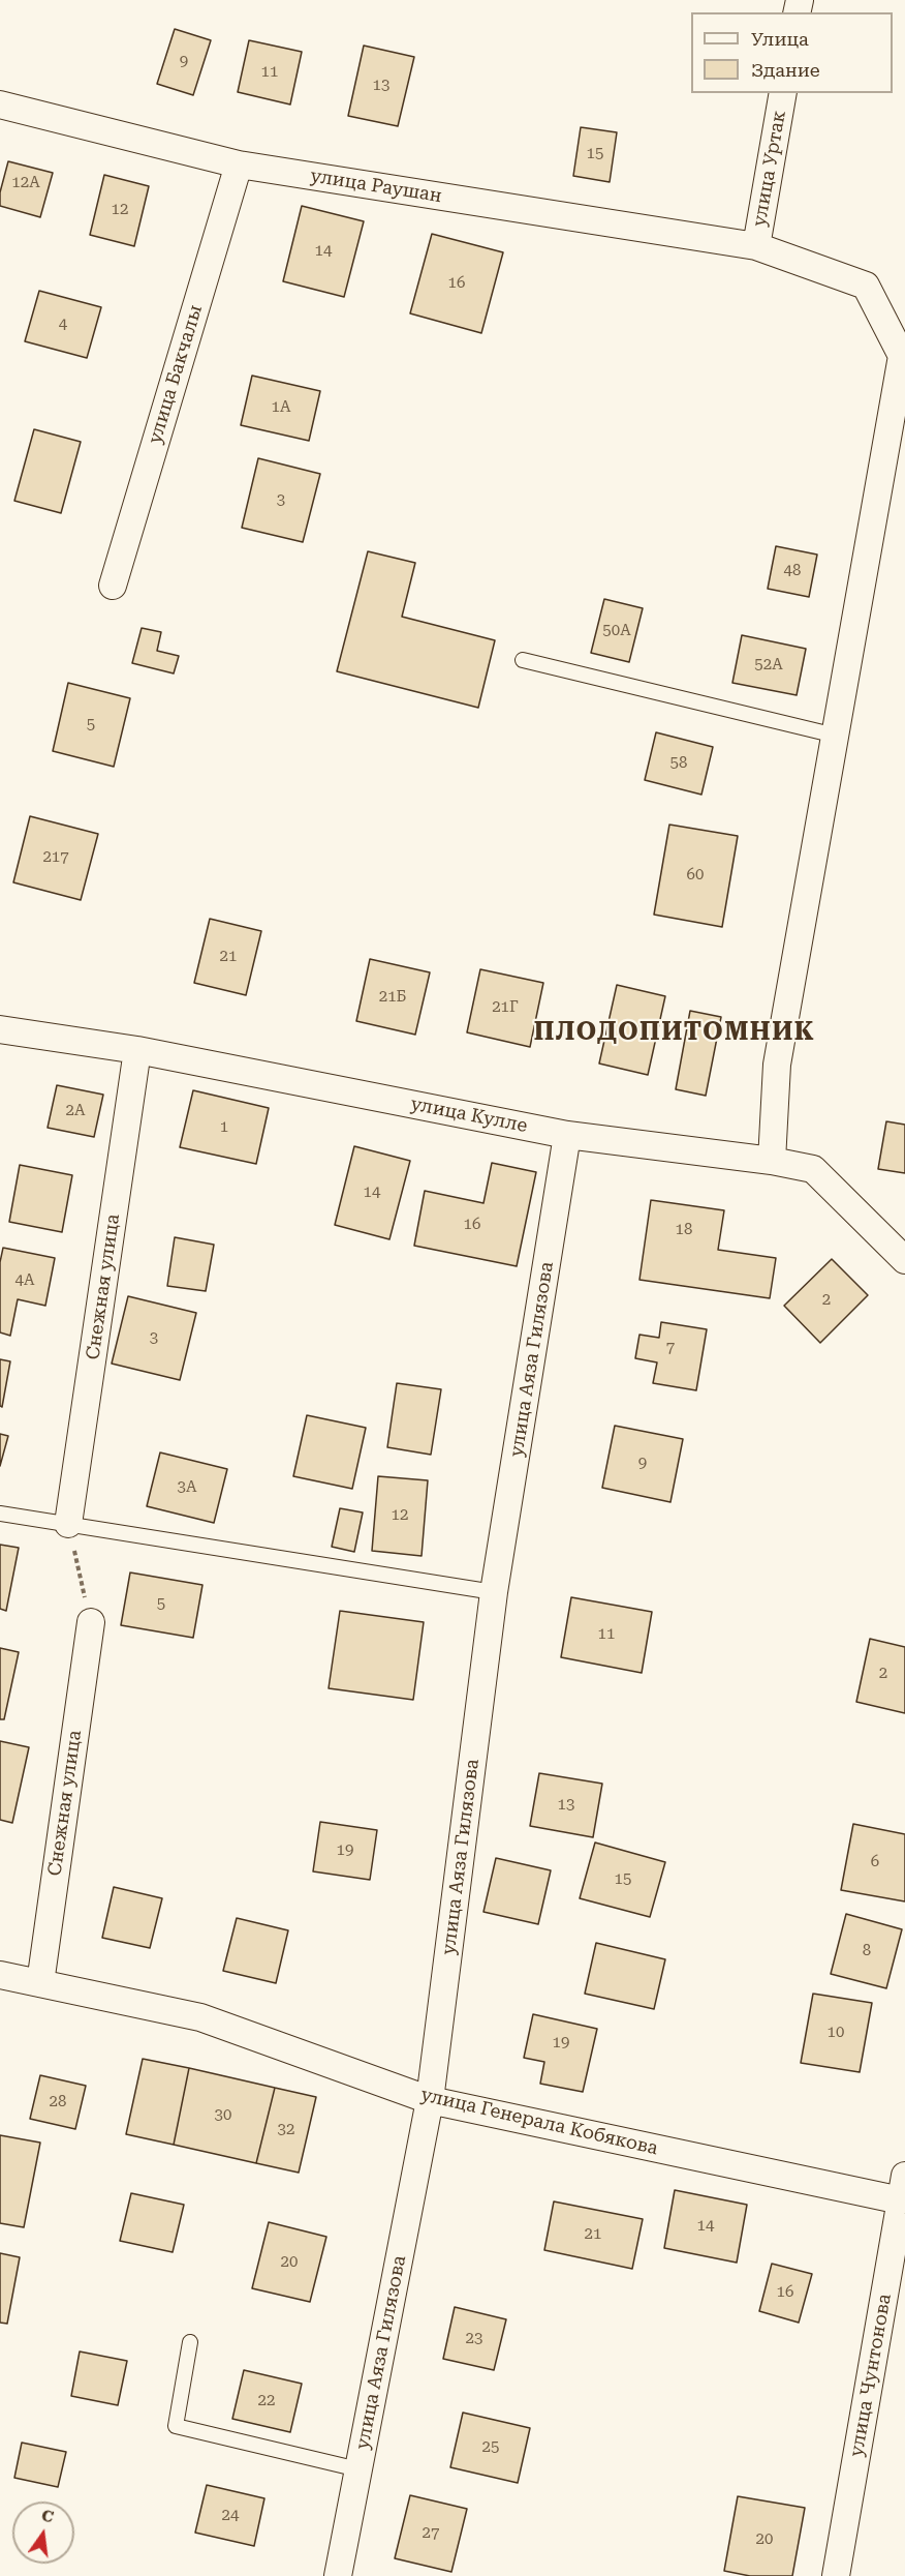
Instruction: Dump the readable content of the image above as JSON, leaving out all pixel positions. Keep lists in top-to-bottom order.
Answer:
{
  "streets": {
    "street": [
      "улица Уртак",
      "улица Раушан",
      "улица Бакчалы",
      "улица Кулле",
      "Снежная улица",
      "улица Аяза Гилязова",
      "улица Генерала Кобякова",
      "улица Чунтонова"
    ]
  },
  "crossings": [
    ["улица Уртак", "улица Раушан"],
    ["улица Раушан", "улица Бакчалы"],
    ["улица Раушан", "улица Кулле"],
    ["улица Кулле", "Снежная улица"],
    ["улица Кулле", "улица Аяза Гилязова"],
    ["Снежная улица", "улица Генерала Кобякова"],
    ["улица Аяза Гилязова", "улица Генерала Кобякова"],
    ["улица Генерала Кобякова", "улица Чунтонова"]
  ],
  "districts": ["ПЛОДОПИТОМНИК"],
  "house_numbers": [
    "9",
    "11",
    "13",
    "15",
    "12А",
    "12",
    "14",
    "16",
    "4",
    "1А",
    "3",
    "48",
    "50А",
    "52А",
    "5",
    "58",
    "217",
    "60",
    "21",
    "21Б",
    "21Г",
    "2А",
    "1",
    "14",
    "16",
    "18",
    "4А",
    "2",
    "3",
    "7",
    "9",
    "3А",
    "12",
    "5",
    "11",
    "2",
    "13",
    "19",
    "6",
    "15",
    "8",
    "10",
    "19",
    "28",
    "30",
    "32",
    "14",
    "21",
    "20",
    "16",
    "23",
    "22",
    "25",
    "24",
    "27",
    "20"
  ],
  "legend": ["Улица", "Здание"],
  "north": "top"
}
